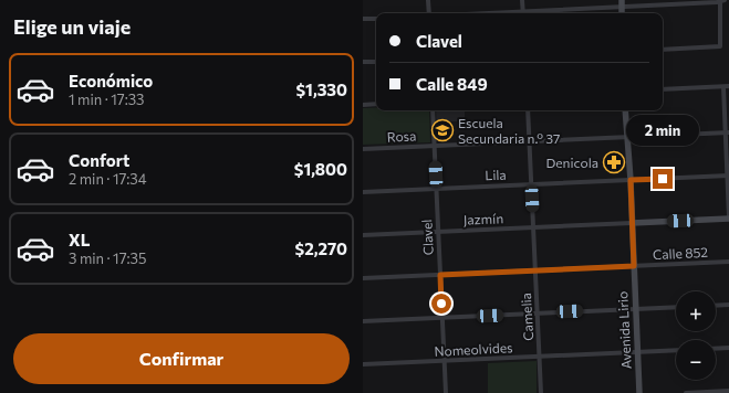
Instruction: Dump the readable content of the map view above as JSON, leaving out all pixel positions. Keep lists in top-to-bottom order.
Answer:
{
  "streets": {
    "main road": ["Avenida Lirio"],
    "street": [
      "Rosa",
      "Lila",
      "Jazmín",
      "Clavel",
      "Calle 852",
      "Camelia",
      "Nomeolvides"
    ]
  },
  "crossings": [
    ["Rosa", "Clavel"],
    ["Rosa", "Camelia"],
    ["Rosa", "Avenida Lirio"],
    ["Lila", "Clavel"],
    ["Lila", "Camelia"],
    ["Lila", "Avenida Lirio"],
    ["Jazmín", "Clavel"],
    ["Jazmín", "Camelia"],
    ["Jazmín", "Avenida Lirio"],
    ["Clavel", "Calle 852"],
    ["Clavel", "Nomeolvides"],
    ["Calle 852", "Camelia"],
    ["Calle 852", "Avenida Lirio"],
    ["Camelia", "Nomeolvides"],
    ["Avenida Lirio", "Nomeolvides"]
  ],
  "places": {
    "school or university": ["Escuela Secundaria n.° 37"],
    "pharmacy": ["Denicola"]
  },
  "page": {
    "heading": "Elige un viaje",
    "banner": ["Clavel", "Calle 849"],
    "list": [
      {
        "name": "Económico",
        "note": "1 min · 17:33",
        "value": "$1,330"
      },
      {
        "name": "Confort",
        "note": "2 min · 17:34",
        "value": "$1,800"
      },
      {
        "name": "XL",
        "note": "3 min · 17:35",
        "value": "$2,270"
      }
    ],
    "bubble": "2 min",
    "map_buttons": ["+", "−"],
    "buttons": "Confirmar"
  }
}
